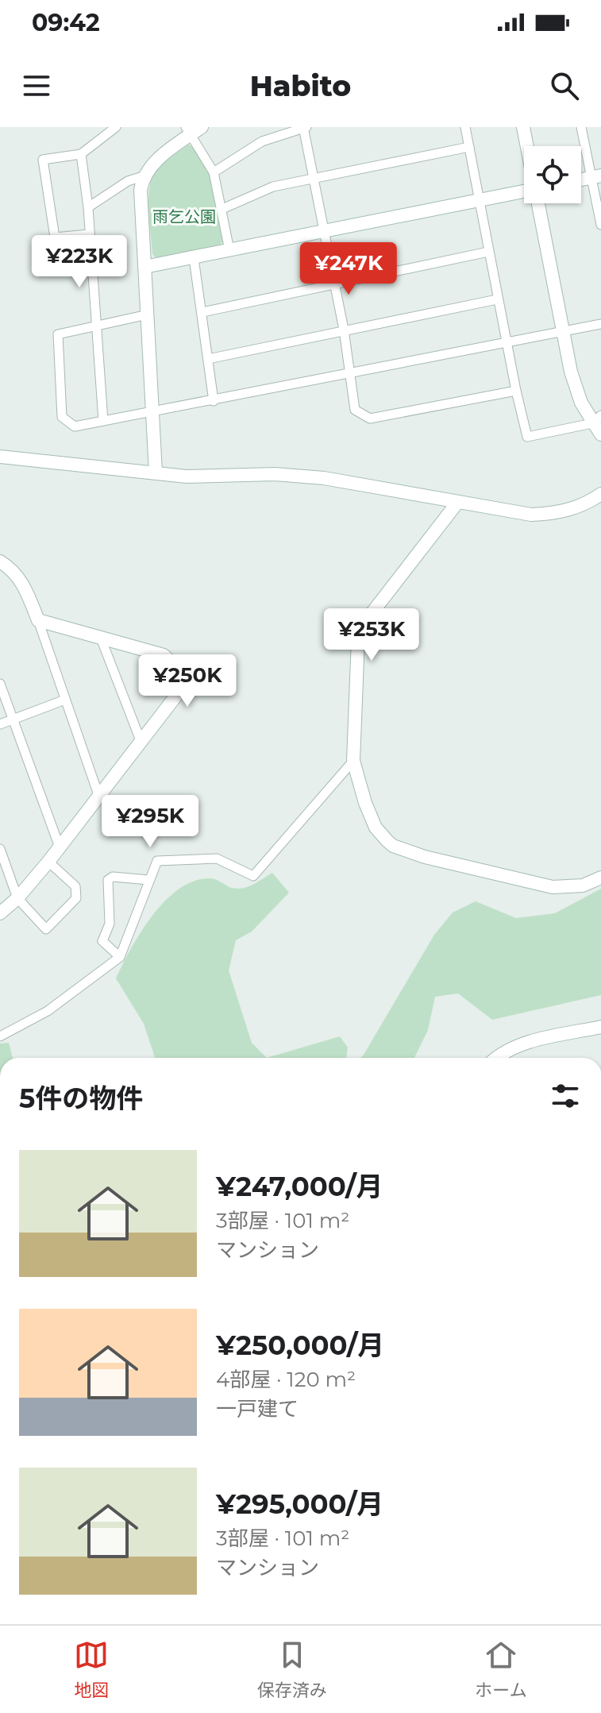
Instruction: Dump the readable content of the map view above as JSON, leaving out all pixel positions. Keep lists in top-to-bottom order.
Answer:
{
  "parks": ["雨乞公園"],
  "page": {
    "status": "09:42",
    "header": "Habito",
    "price": [
      "¥223K",
      "¥247K",
      "¥253K",
      "¥250K",
      "¥295K"
    ],
    "heading": "5件の物件",
    "list": [
      {
        "name": "¥247,000/月",
        "note": "3部屋 · 101 m² · マンション"
      },
      {
        "name": "¥250,000/月",
        "note": "4部屋 · 120 m² · 一戸建て"
      },
      {
        "name": "¥295,000/月",
        "note": "3部屋 · 101 m² · マンション"
      }
    ],
    "tabs": ["地図", "保存済み", "ホーム"]
  }
}
